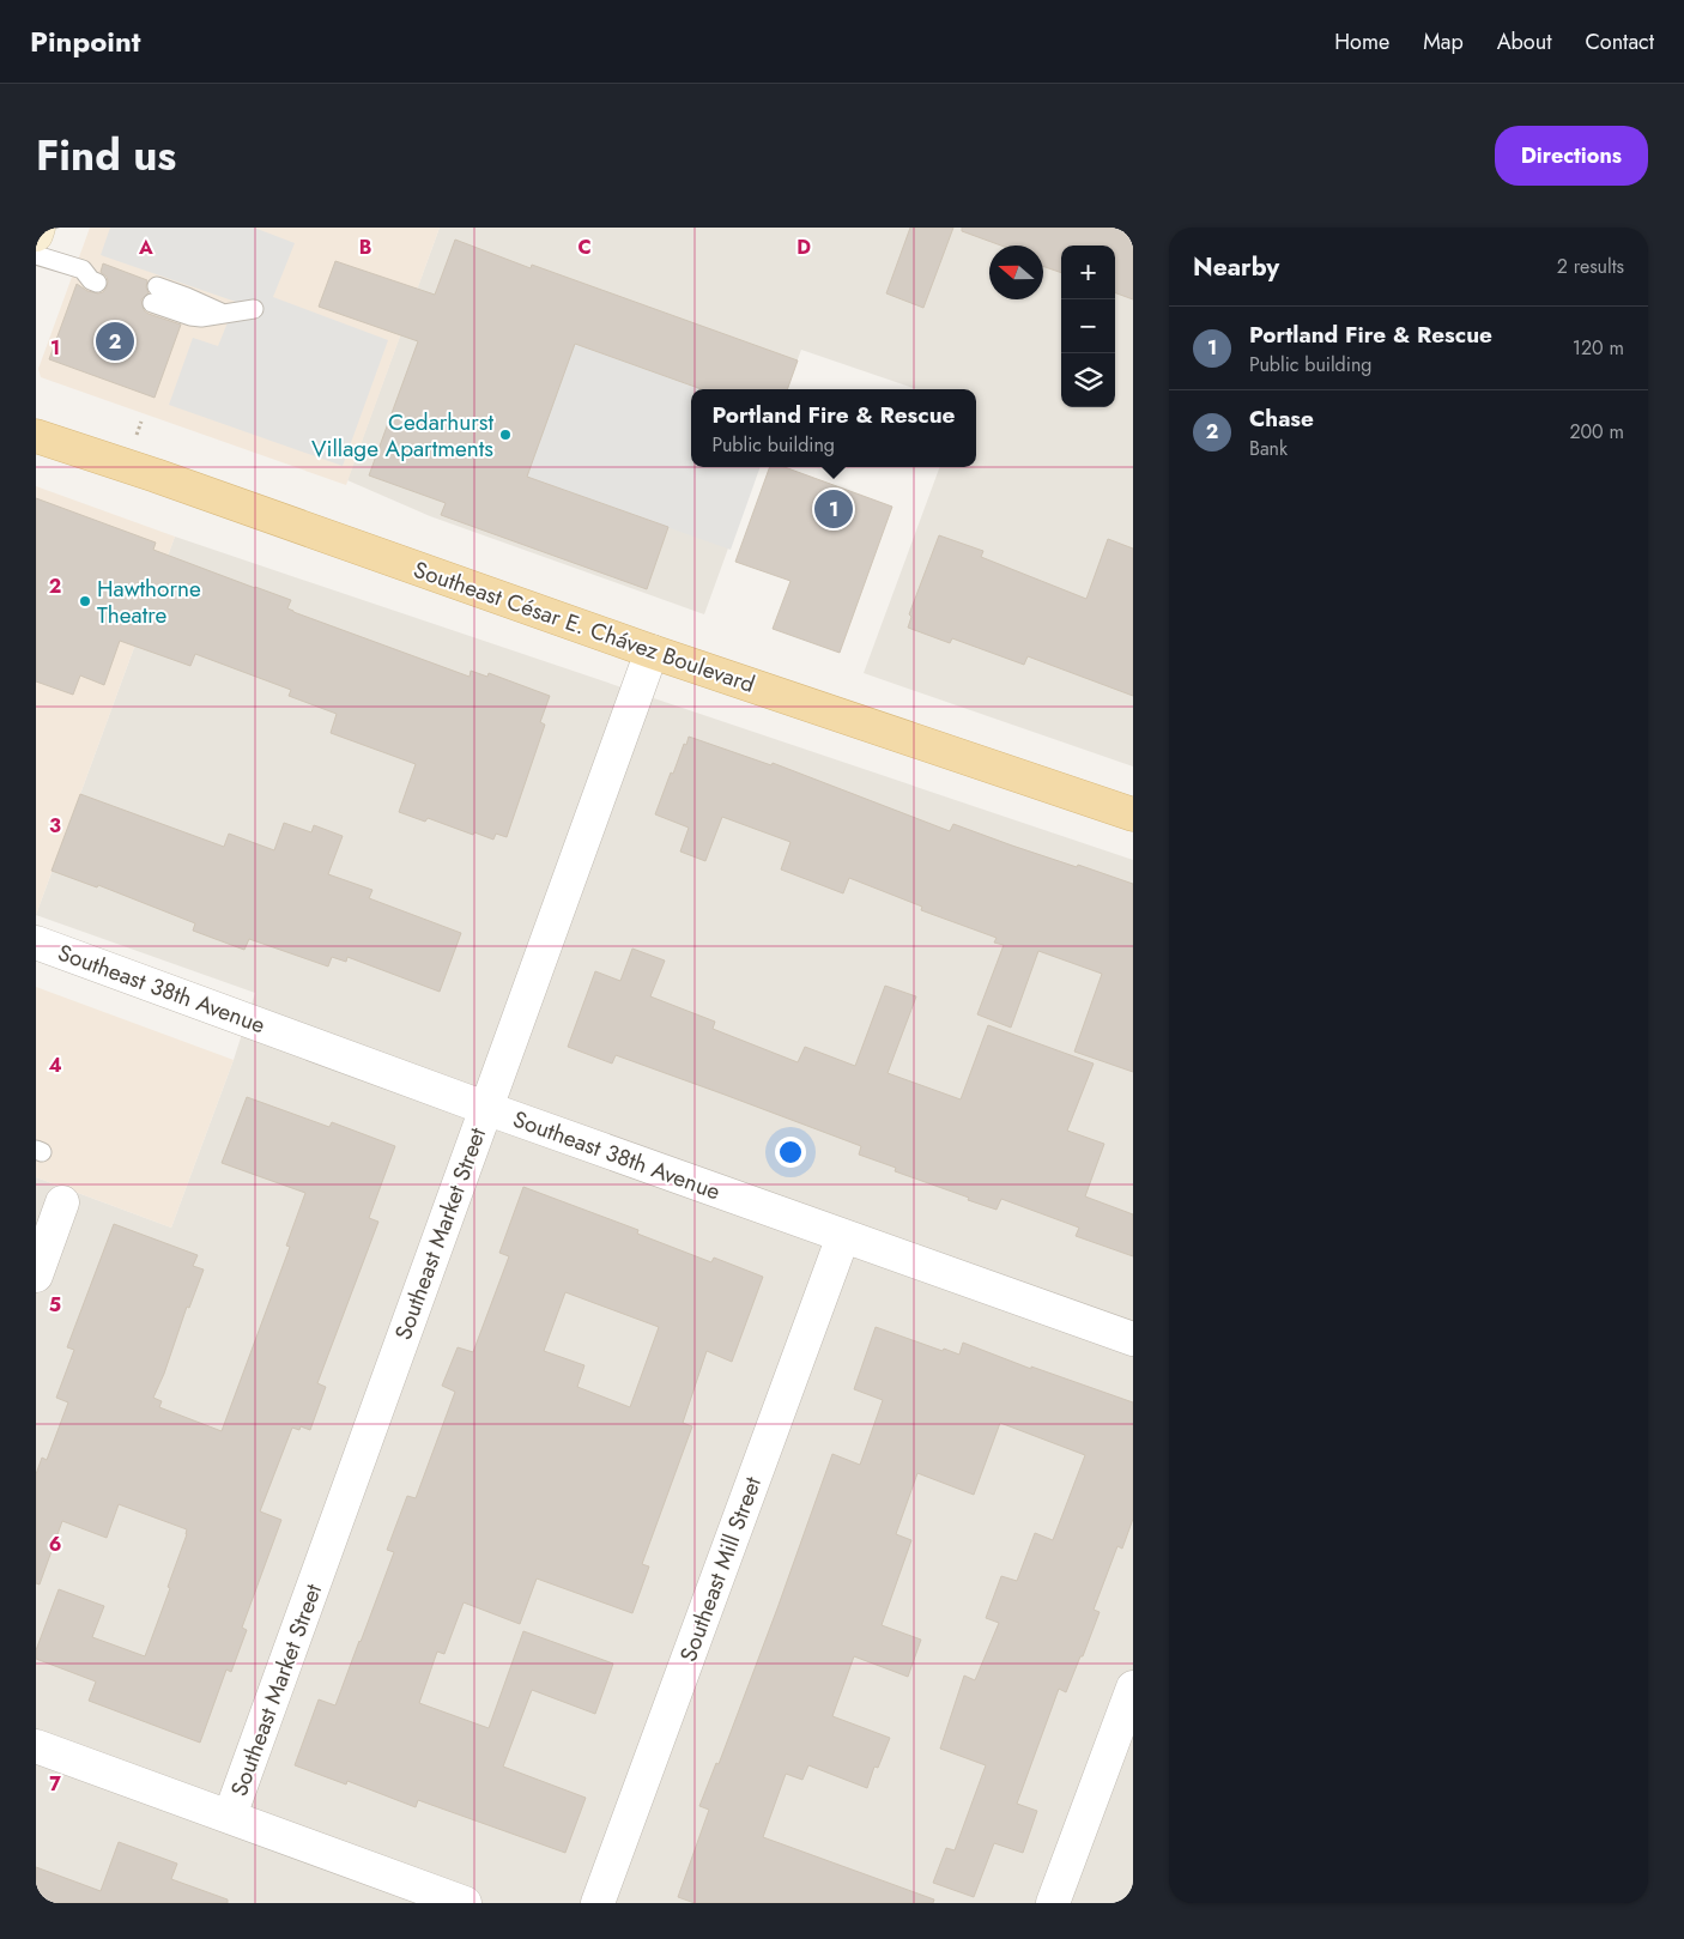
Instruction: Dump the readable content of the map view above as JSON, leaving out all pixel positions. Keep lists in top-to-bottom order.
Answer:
{
  "streets": {
    "main road": ["Southeast César E. Chávez Boulevard"],
    "street": ["Southeast 38th Avenue", "Southeast Market Street", "Southeast Mill Street"]
  },
  "crossings": [
    ["Southeast César E. Chávez Boulevard", "Southeast Market Street"],
    ["Southeast 38th Avenue", "Southeast Market Street"],
    ["Southeast 38th Avenue", "Southeast Mill Street"]
  ],
  "places": ["Cedarhurst Village Apartments", "Hawthorne Theatre"],
  "north": "left",
  "page": {
    "header": "Pinpoint",
    "nav": [
      "Home",
      "Map",
      "About",
      "Contact"
    ],
    "title": "Find us",
    "buttons": "Directions",
    "heading": ["Nearby", "2 results"],
    "map_buttons": ["+", "−"],
    "list": [
      {
        "mark": "1",
        "name": "Portland Fire & Rescue",
        "note": "Public building",
        "value": "120 m"
      },
      {
        "mark": "2",
        "name": "Chase",
        "note": "Bank",
        "value": "200 m"
      }
    ],
    "pins": ["2", "1"],
    "popup": ["Portland Fire & Rescue", "Public building"]
  },
  "grid": {
    "columns": [
      "A",
      "B",
      "C",
      "D"
    ],
    "rows": [
      "1",
      "2",
      "3",
      "4",
      "5",
      "6",
      "7"
    ]
  }
}
